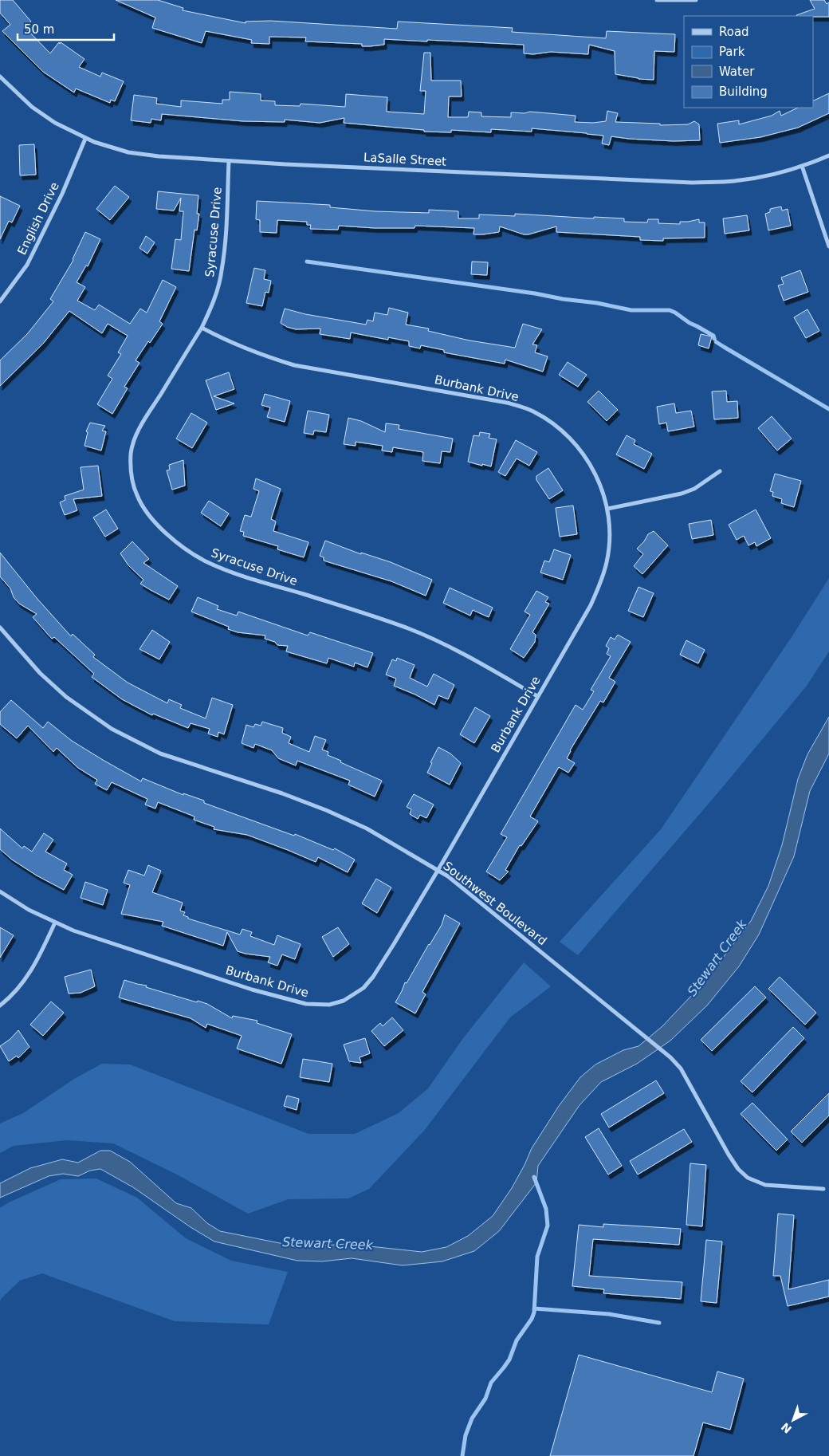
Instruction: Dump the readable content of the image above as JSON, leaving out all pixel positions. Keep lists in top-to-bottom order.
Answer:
{
  "streets": {
    "street": [
      "LaSalle Street",
      "English Drive",
      "Syracuse Drive",
      "Burbank Drive",
      "Southwest Boulevard"
    ]
  },
  "crossings": [
    ["LaSalle Street", "English Drive"],
    ["LaSalle Street", "Syracuse Drive"],
    ["Syracuse Drive", "Burbank Drive"],
    ["Burbank Drive", "Southwest Boulevard"]
  ],
  "water": ["Stewart Creek"],
  "legend": [
    "Road",
    "Park",
    "Water",
    "Building"
  ],
  "scale_bar": "50 m",
  "north": "bottom left"
}
